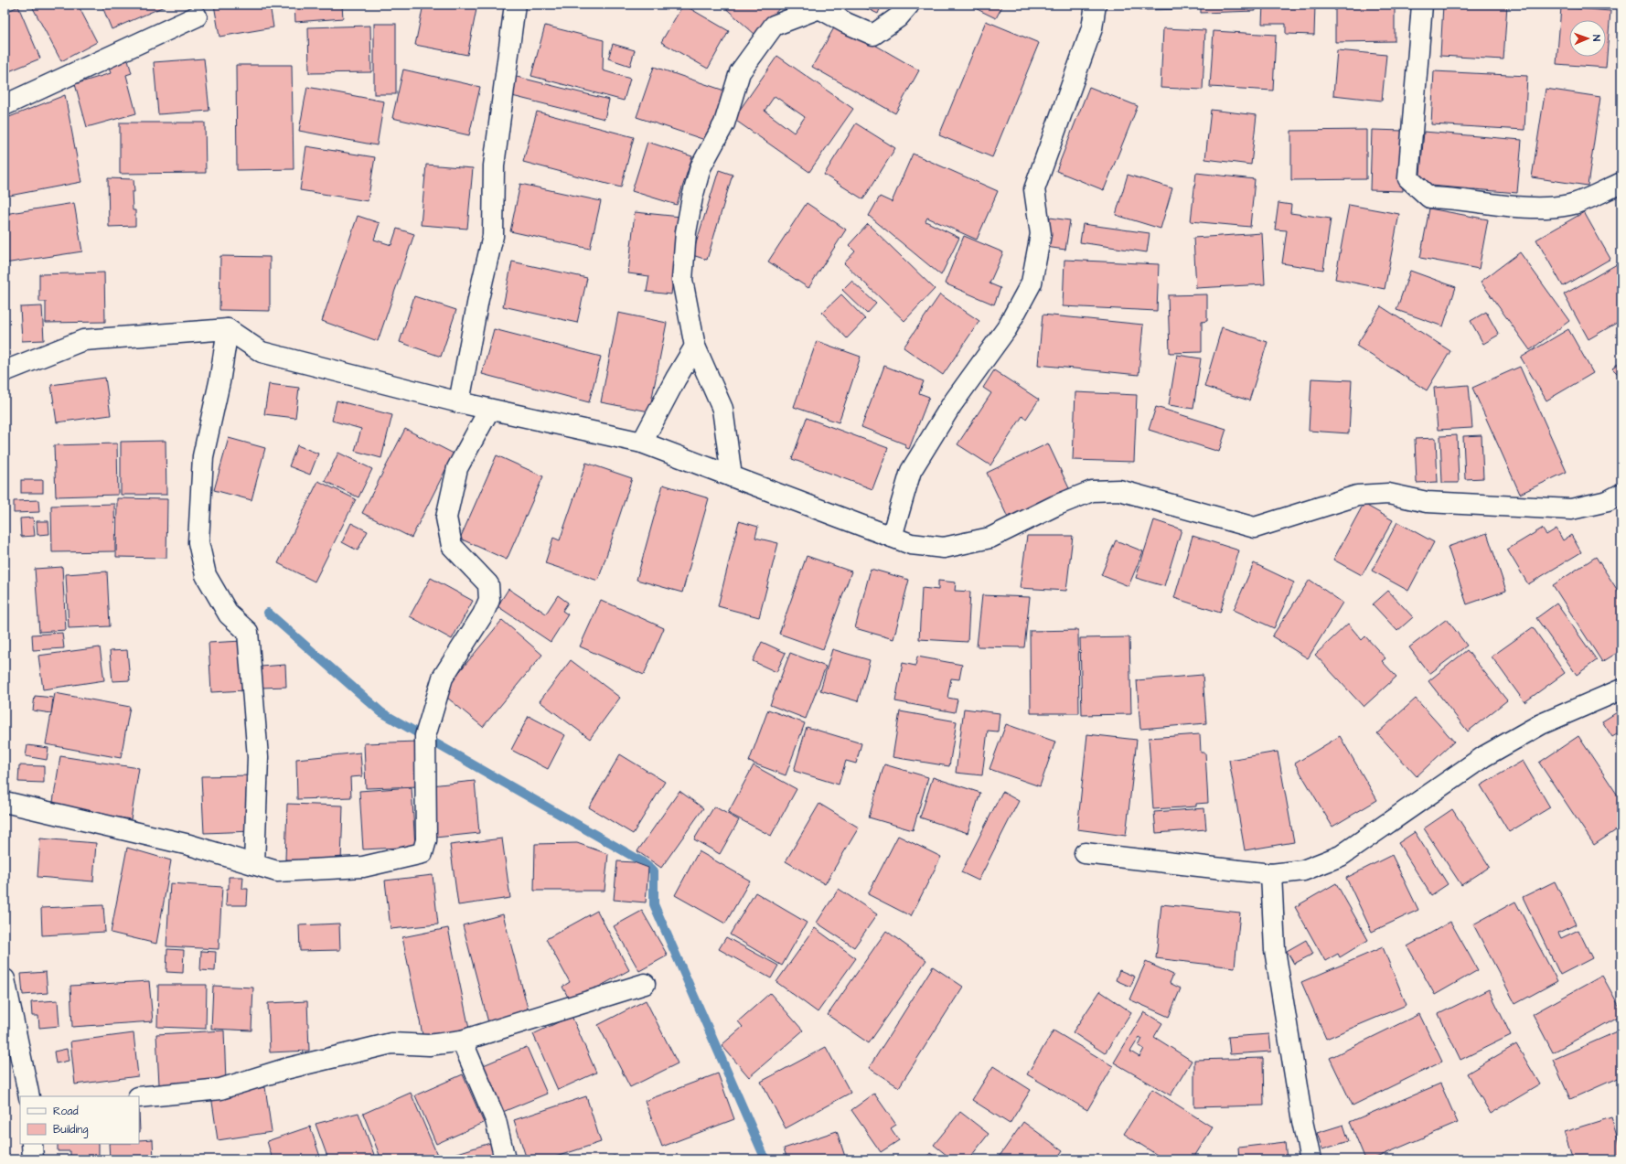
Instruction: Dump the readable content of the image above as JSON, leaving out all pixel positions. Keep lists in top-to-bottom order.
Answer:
{
  "legend": ["Road", "Building"],
  "north": "right"
}
